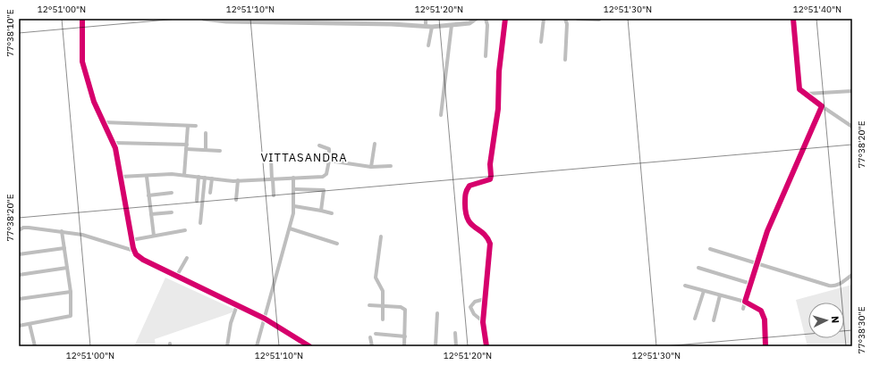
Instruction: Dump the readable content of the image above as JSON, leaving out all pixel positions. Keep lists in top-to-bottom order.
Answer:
{
  "districts": ["VITTASANDRA"],
  "north": "right",
  "coordinates": [
    "12°51'00\"N",
    "12°51'10\"N",
    "12°51'20\"N",
    "12°51'30\"N",
    "12°51'40\"N",
    "77°38'10\"E",
    "77°38'20\"E",
    "77°38'30\"E"
  ]
}
